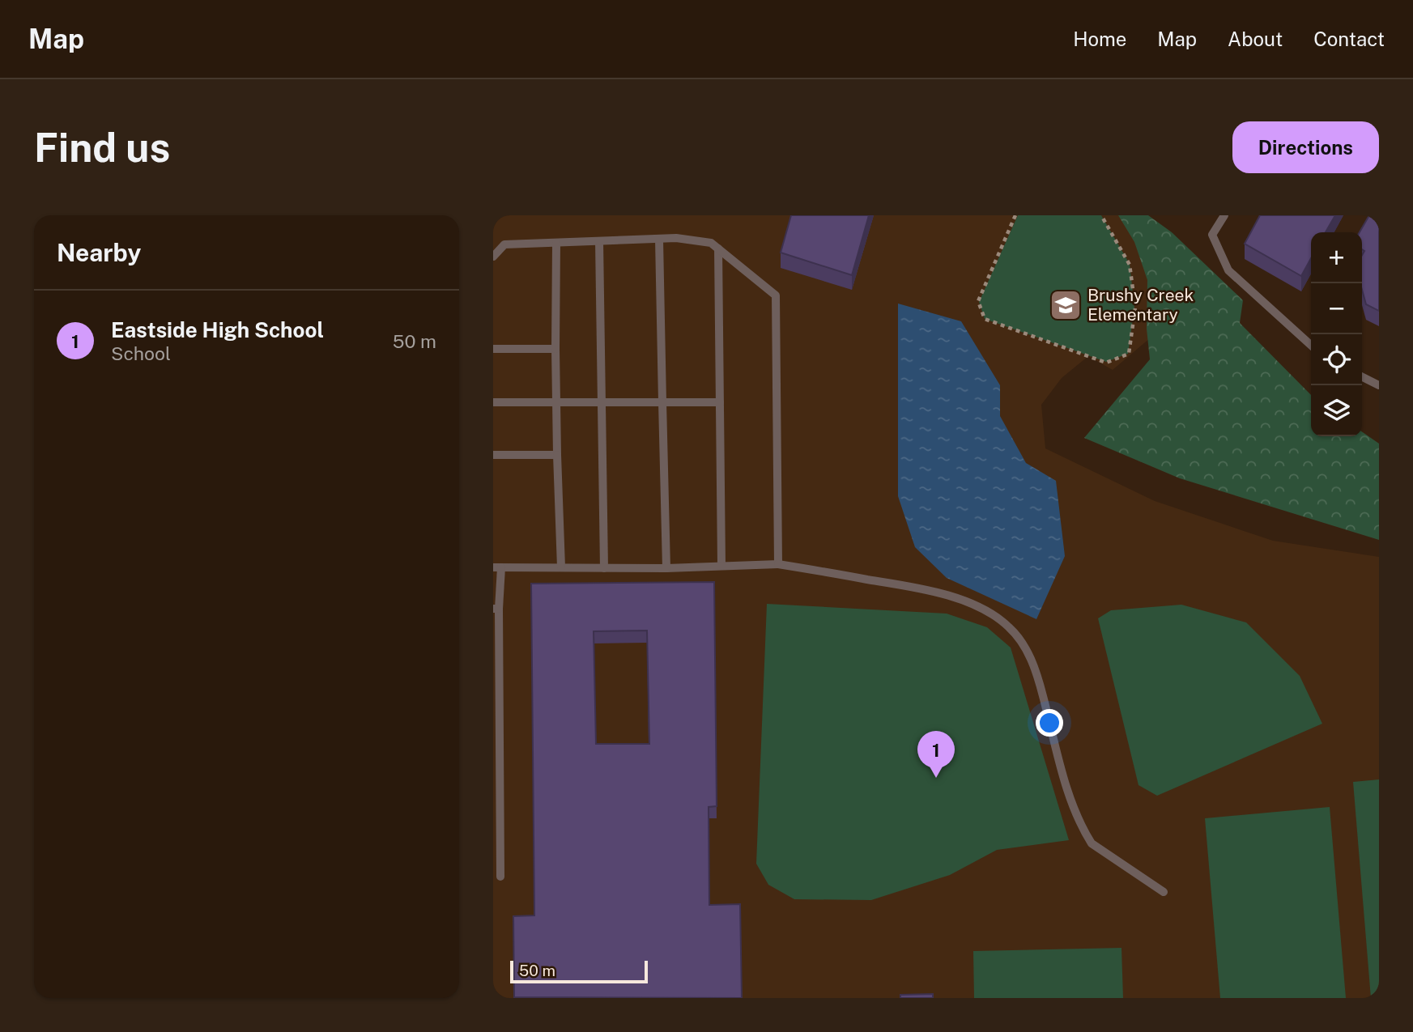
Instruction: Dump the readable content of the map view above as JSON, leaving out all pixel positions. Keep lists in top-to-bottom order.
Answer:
{
  "places": {
    "school or university": ["Brushy Creek Elementary"]
  },
  "scale_bar": "50 m",
  "page": {
    "header": "Map",
    "nav": [
      "Home",
      "Map",
      "About",
      "Contact"
    ],
    "buttons": "Directions",
    "title": "Find us",
    "heading": "Nearby",
    "map_buttons": ["+", "−"],
    "list": [
      {
        "mark": "1",
        "name": "Eastside High School",
        "note": "School",
        "value": "50 m"
      }
    ],
    "pins": "1",
    "scale": "50 m"
  }
}
